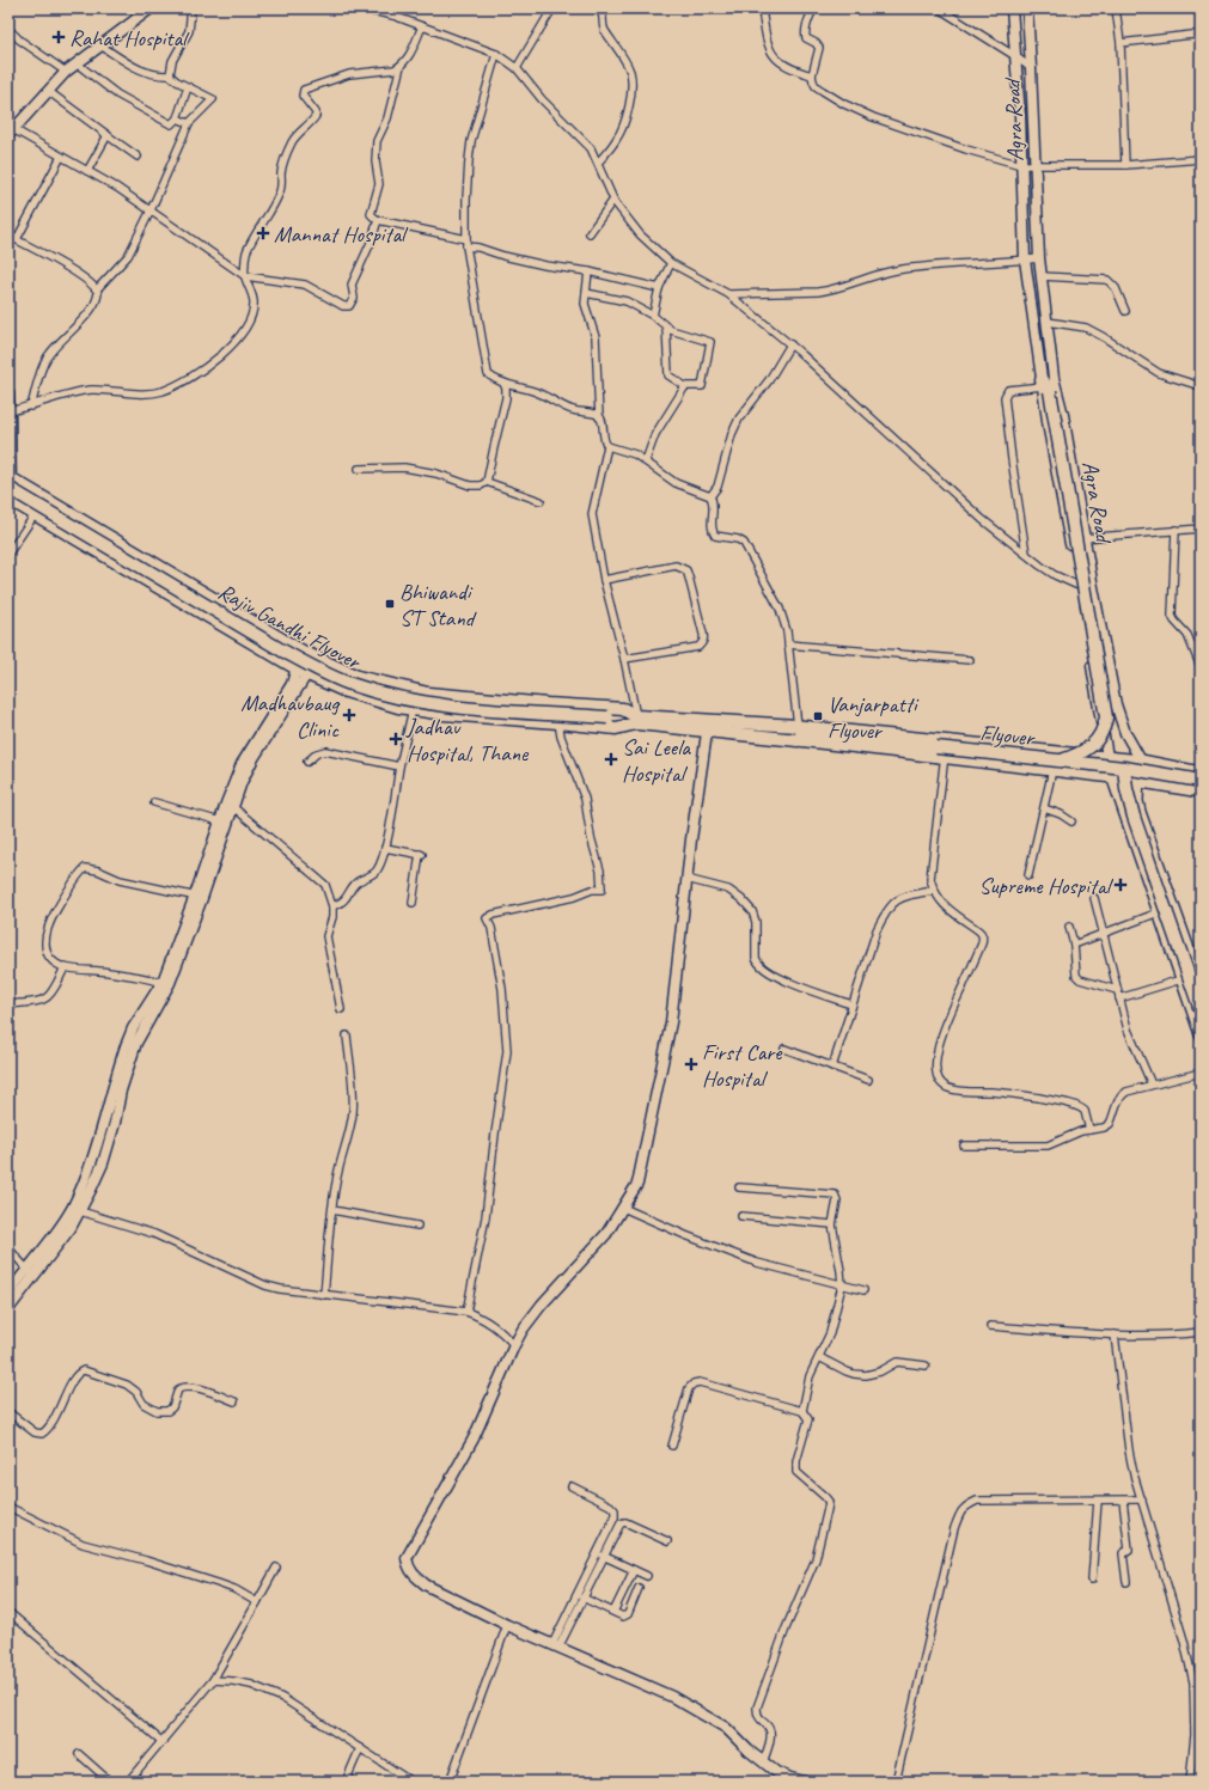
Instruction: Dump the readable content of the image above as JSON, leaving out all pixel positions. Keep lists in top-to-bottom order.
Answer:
{
  "streets": {
    "highway": ["Rajiv Gandhi Flyover", "Flyover"],
    "main road": ["Agra Road"]
  },
  "places": {
    "health": [
      "Rahat Hospital",
      "Mannat Hospital",
      "Madhavbaug Clinic",
      "Jadhav Hospital, Thane",
      "Sai Leela Hospital",
      "Supreme Hospital",
      "First Care Hospital"
    ],
    "transit": ["Bhiwandi ST Stand", "Vanjarpatti Flyover"]
  }
}
